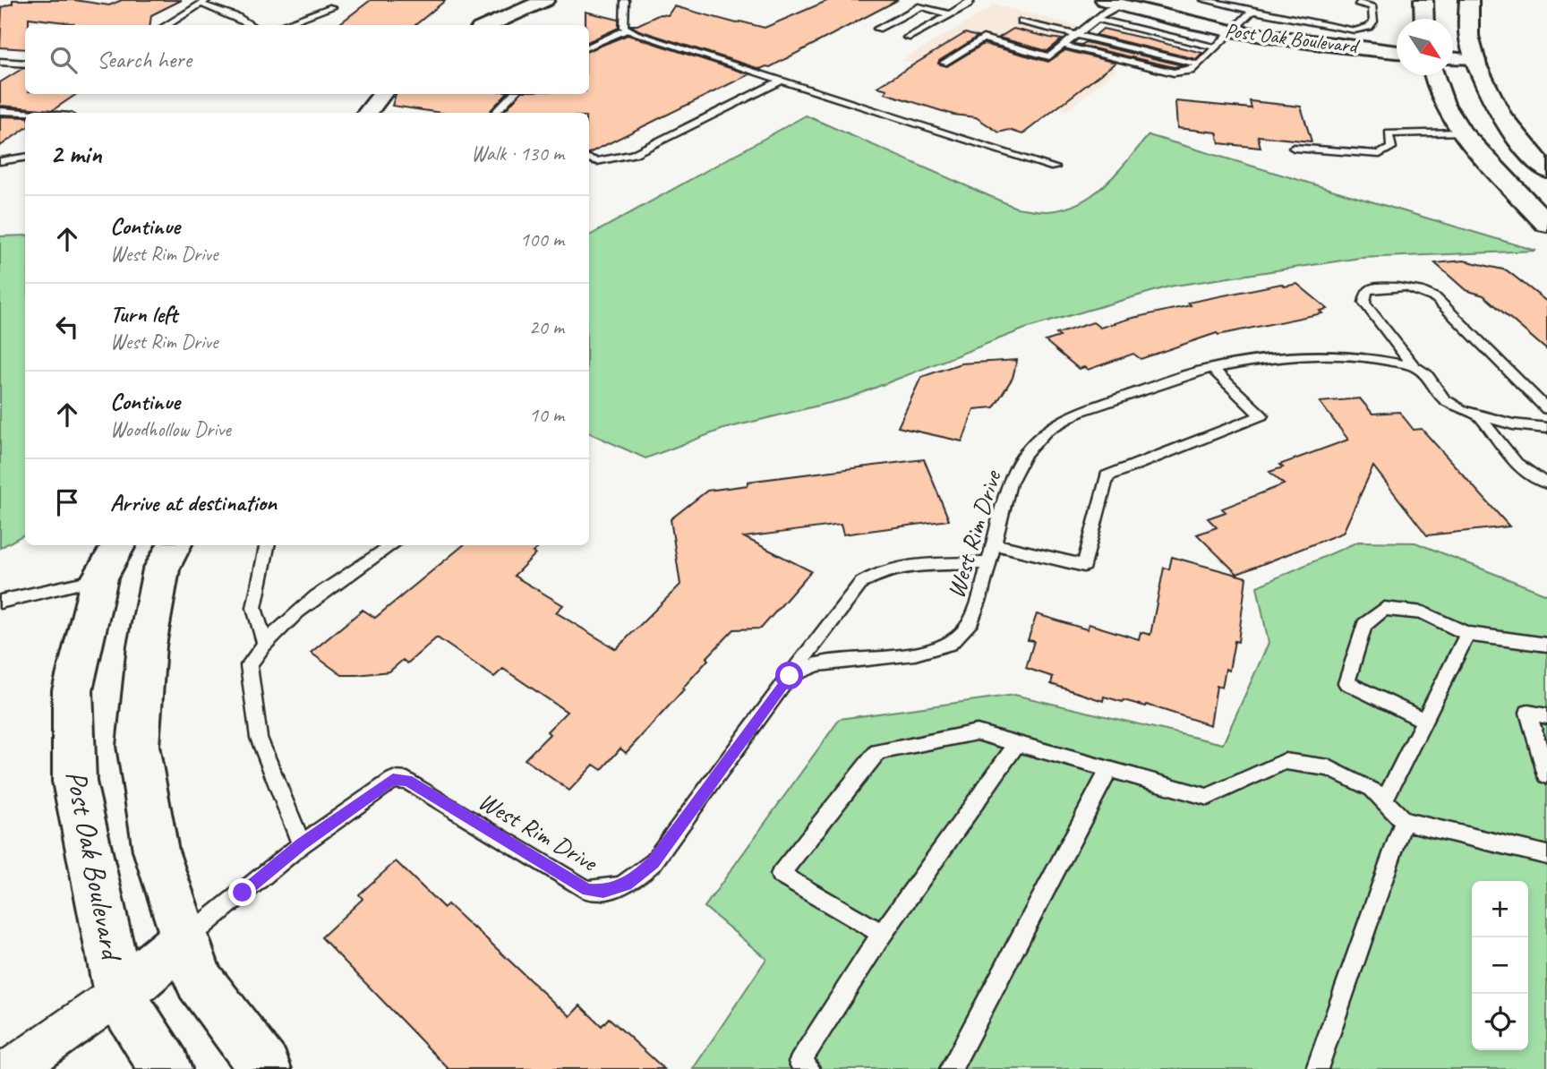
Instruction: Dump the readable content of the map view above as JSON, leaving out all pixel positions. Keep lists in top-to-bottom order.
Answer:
{
  "streets": {
    "street": ["Post Oak Boulevard"],
    "lane": ["West Rim Drive"]
  },
  "north": "bottom right",
  "page": {
    "search": "Search here",
    "heading": ["2 min", "Walk · 130 m"],
    "list": [
      ["Continue", "West Rim Drive", "100 m"],
      ["Turn left", "West Rim Drive", "20 m"],
      ["Continue", "Woodhollow Drive", "10 m"],
      "Arrive at destination"
    ],
    "map_buttons": ["+", "−"]
  }
}
